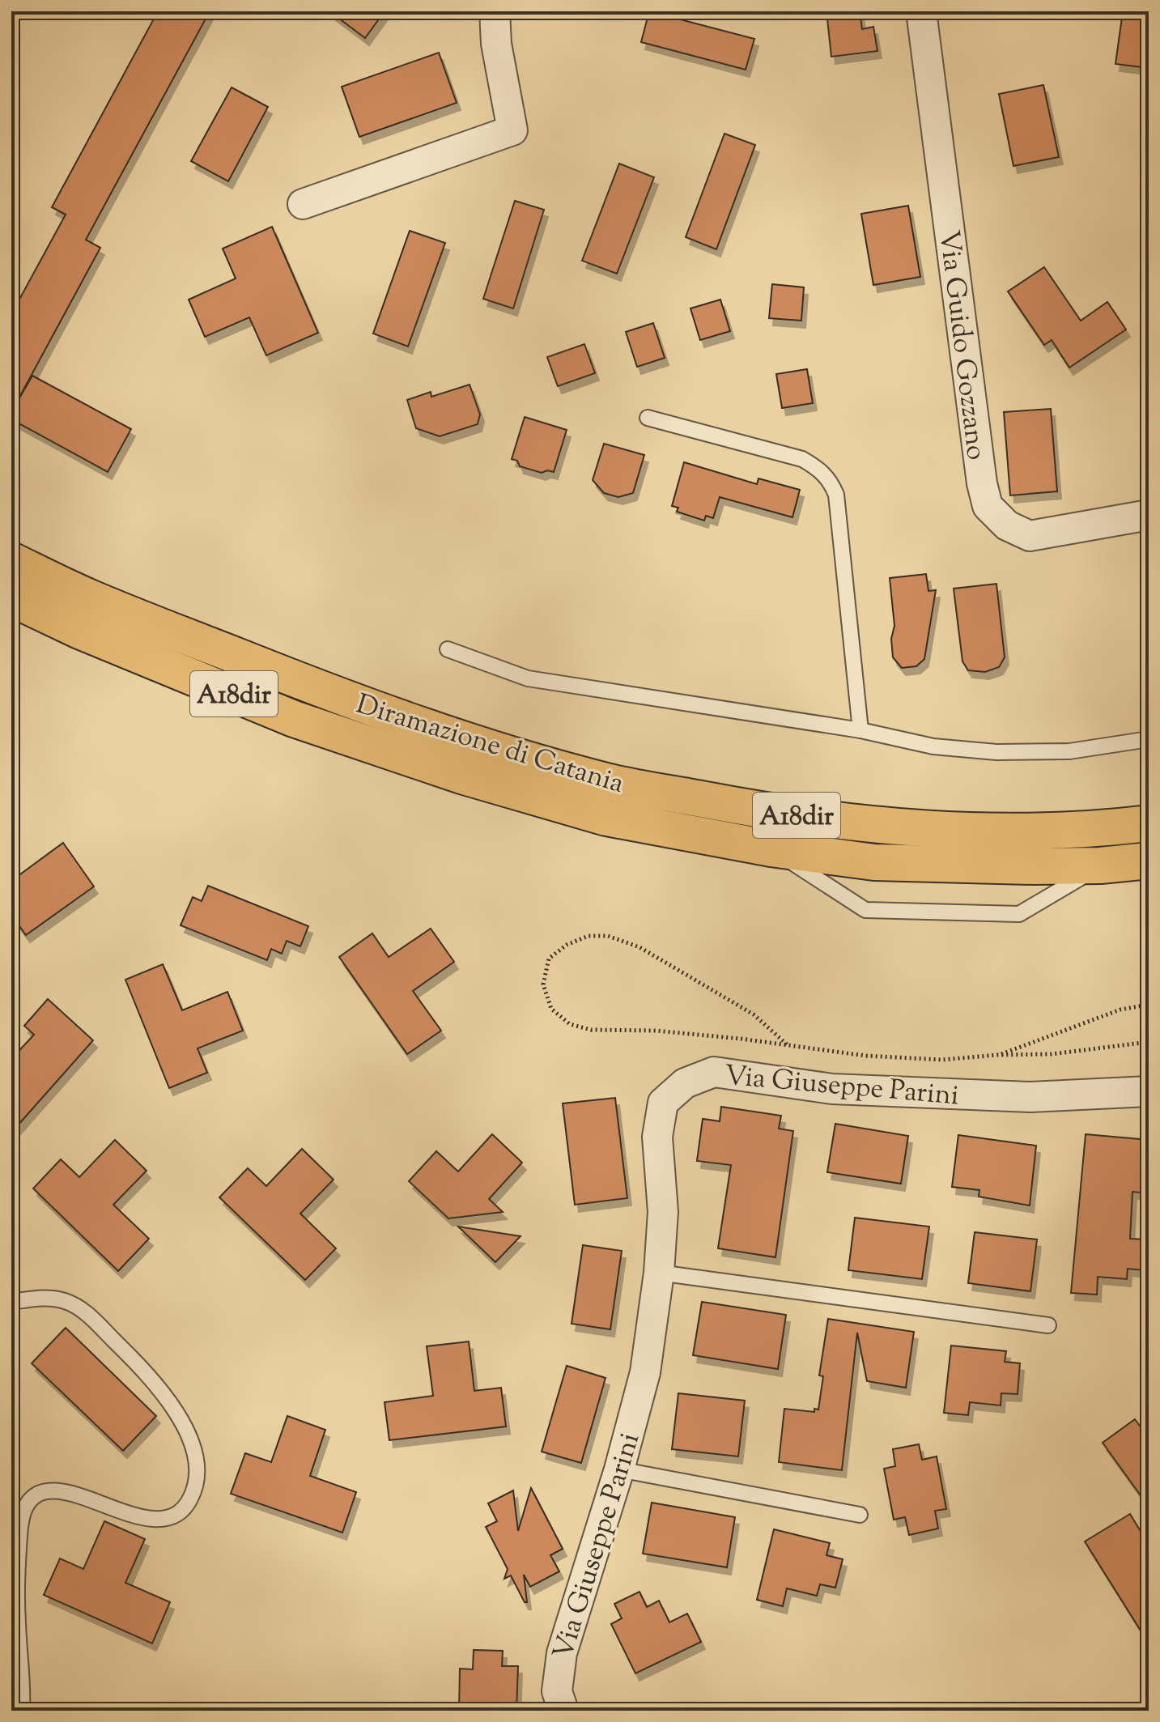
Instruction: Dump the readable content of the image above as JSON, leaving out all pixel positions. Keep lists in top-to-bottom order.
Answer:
{
  "streets": {
    "highway": ["A18dir", "Diramazione di Catania"],
    "street": ["Via Guido Gozzano", "Via Giuseppe Parini"]
  }
}
